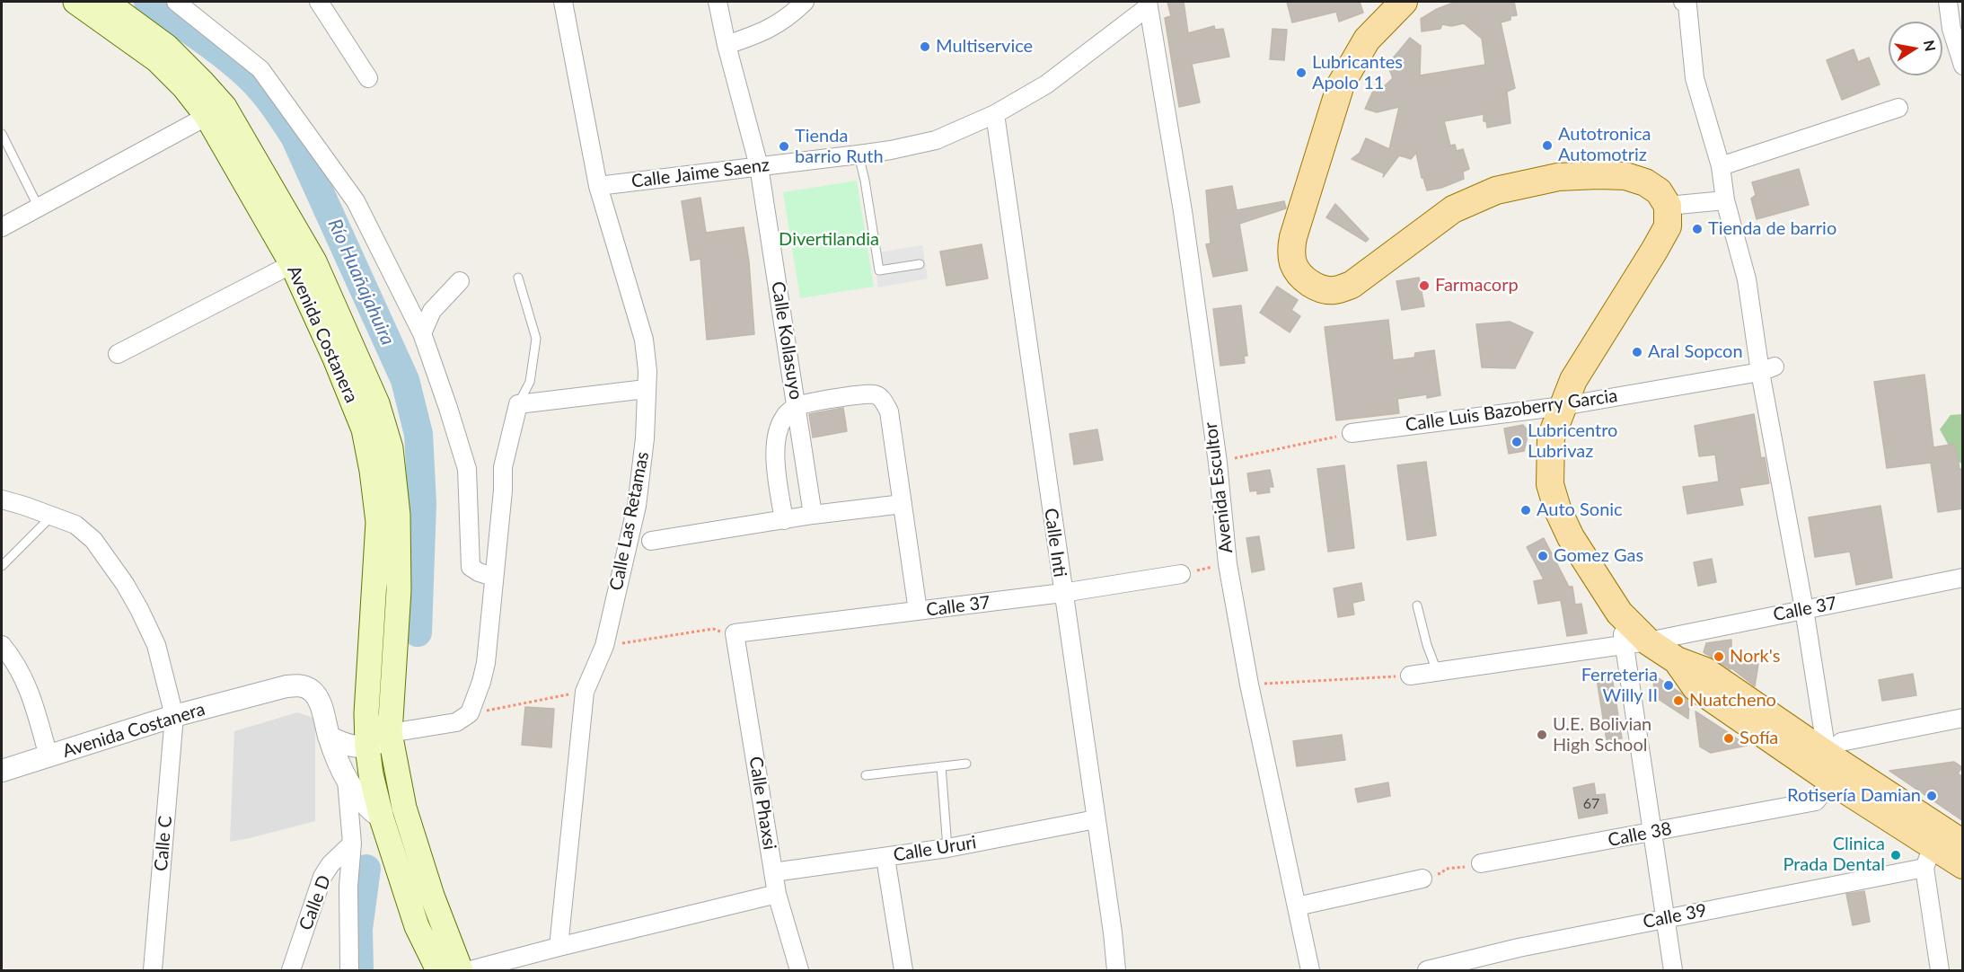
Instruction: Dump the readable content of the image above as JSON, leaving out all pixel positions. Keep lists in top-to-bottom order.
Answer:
{
  "streets": {
    "main road": ["Avenida Costanera"],
    "street": [
      "Calle Jaime Saenz",
      "Calle Kollasuyo",
      "Calle Luis Bazoberry Garcia",
      "Avenida Escultor",
      "Calle Las Retamas",
      "Calle Inti",
      "Calle 37",
      "Calle Phaxsi",
      "Calle 38",
      "Calle C",
      "Calle Ururi",
      "Calle D",
      "Calle 39"
    ]
  },
  "crossings": [
    ["Calle Jaime Saenz", "Calle Kollasuyo"],
    ["Calle Jaime Saenz", "Avenida Escultor"],
    ["Calle Jaime Saenz", "Calle Las Retamas"],
    ["Calle Jaime Saenz", "Calle Inti"],
    ["Avenida Costanera", "Calle C"],
    ["Calle Inti", "Calle 37"],
    ["Calle Inti", "Calle Ururi"],
    ["Calle 37", "Calle Phaxsi"],
    ["Calle Phaxsi", "Calle Ururi"]
  ],
  "water": ["Río Huañajahuira"],
  "parks": ["Divertilandia"],
  "places": [
    "Multiservice",
    "Lubricantes Apolo 11",
    "Autotronica Automotriz",
    "Tienda barrio Ruth",
    "Tienda de barrio",
    "Farmacorp",
    "Aral Sopcon",
    "Lubricentro Lubrivaz",
    "Auto Sonic",
    "Gomez Gas",
    "Nork's",
    "Ferreteria Willy II",
    "Nuatcheno",
    "U.E. Bolivian High School",
    "Sofía",
    "Rotisería Damian",
    "Clinica Prada Dental"
  ],
  "house_numbers": ["67"],
  "north": "right"
}
